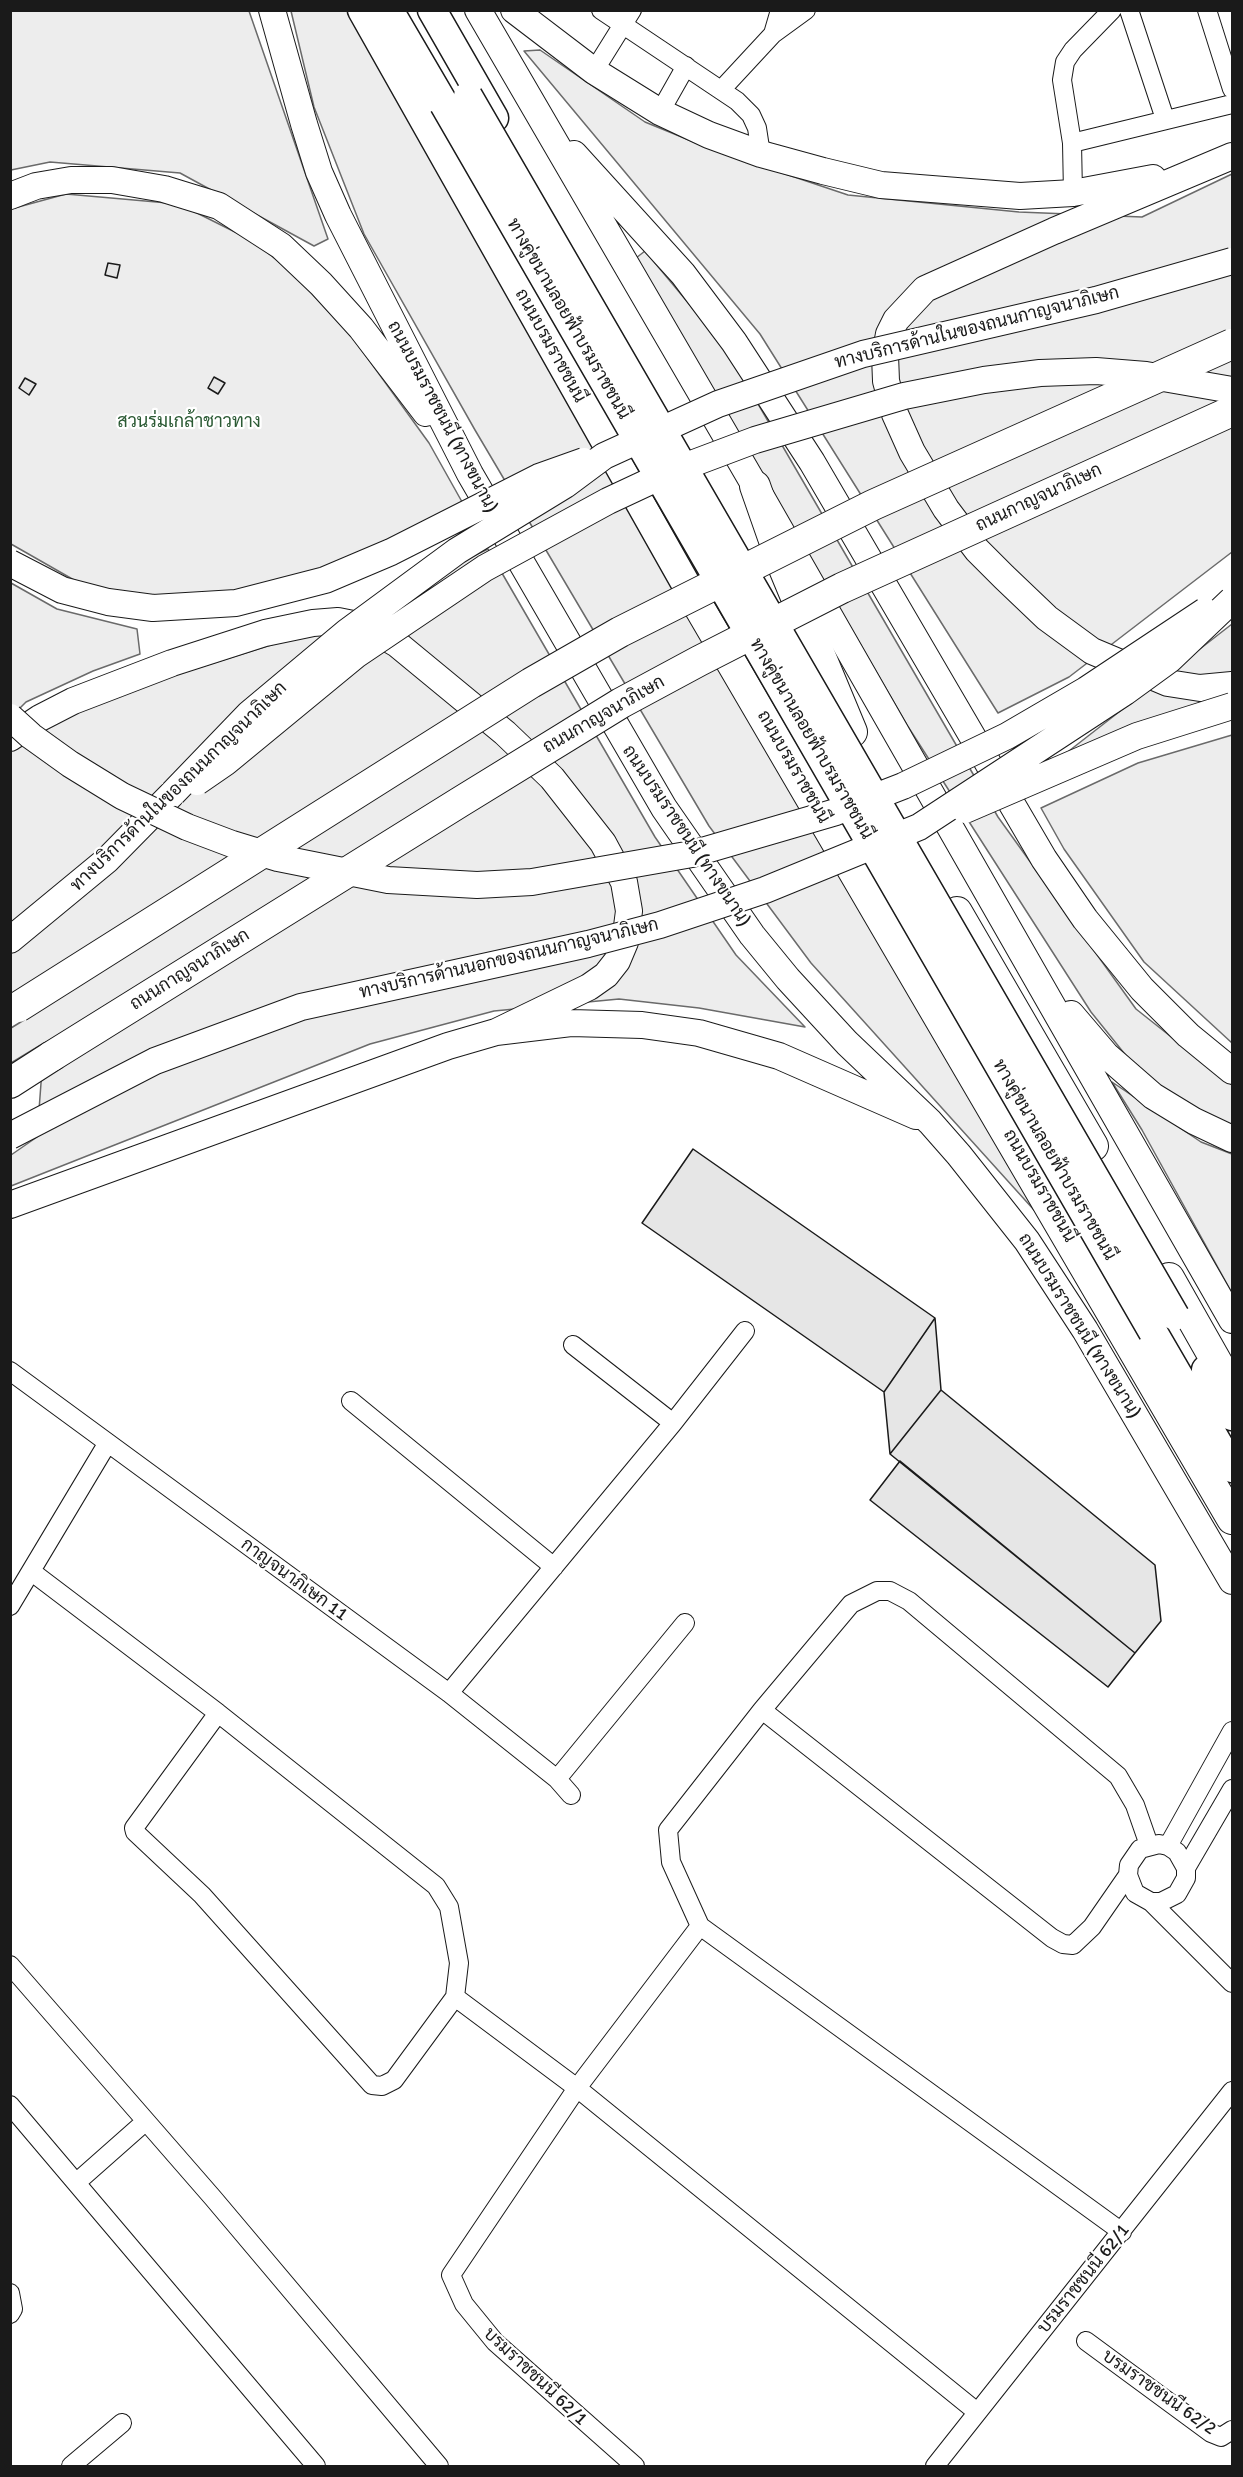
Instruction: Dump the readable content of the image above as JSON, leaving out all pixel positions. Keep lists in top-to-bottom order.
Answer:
{
  "streets": {
    "highway": ["ถนนบรมราชชนนี", "ถนนกาญจนาภิเษก"],
    "main road": [
      "ทางคู่ขนานลอยฟ้าบรมราชชนนี",
      "ทางบริการด้านในของถนนกาญจนาภิเษก",
      "ถนนบรมราชชนนี (ทางขนาน)",
      "ทางบริการด้านนอกของถนนกาญจนาภิเษก"
    ],
    "street": ["กาญจนาภิเษก 11", "บรมราชชนนี 62/1", "บรมราชชนนี 62/2"]
  },
  "parks": ["สวนร่มเกล้าชาวทาง"]
}
